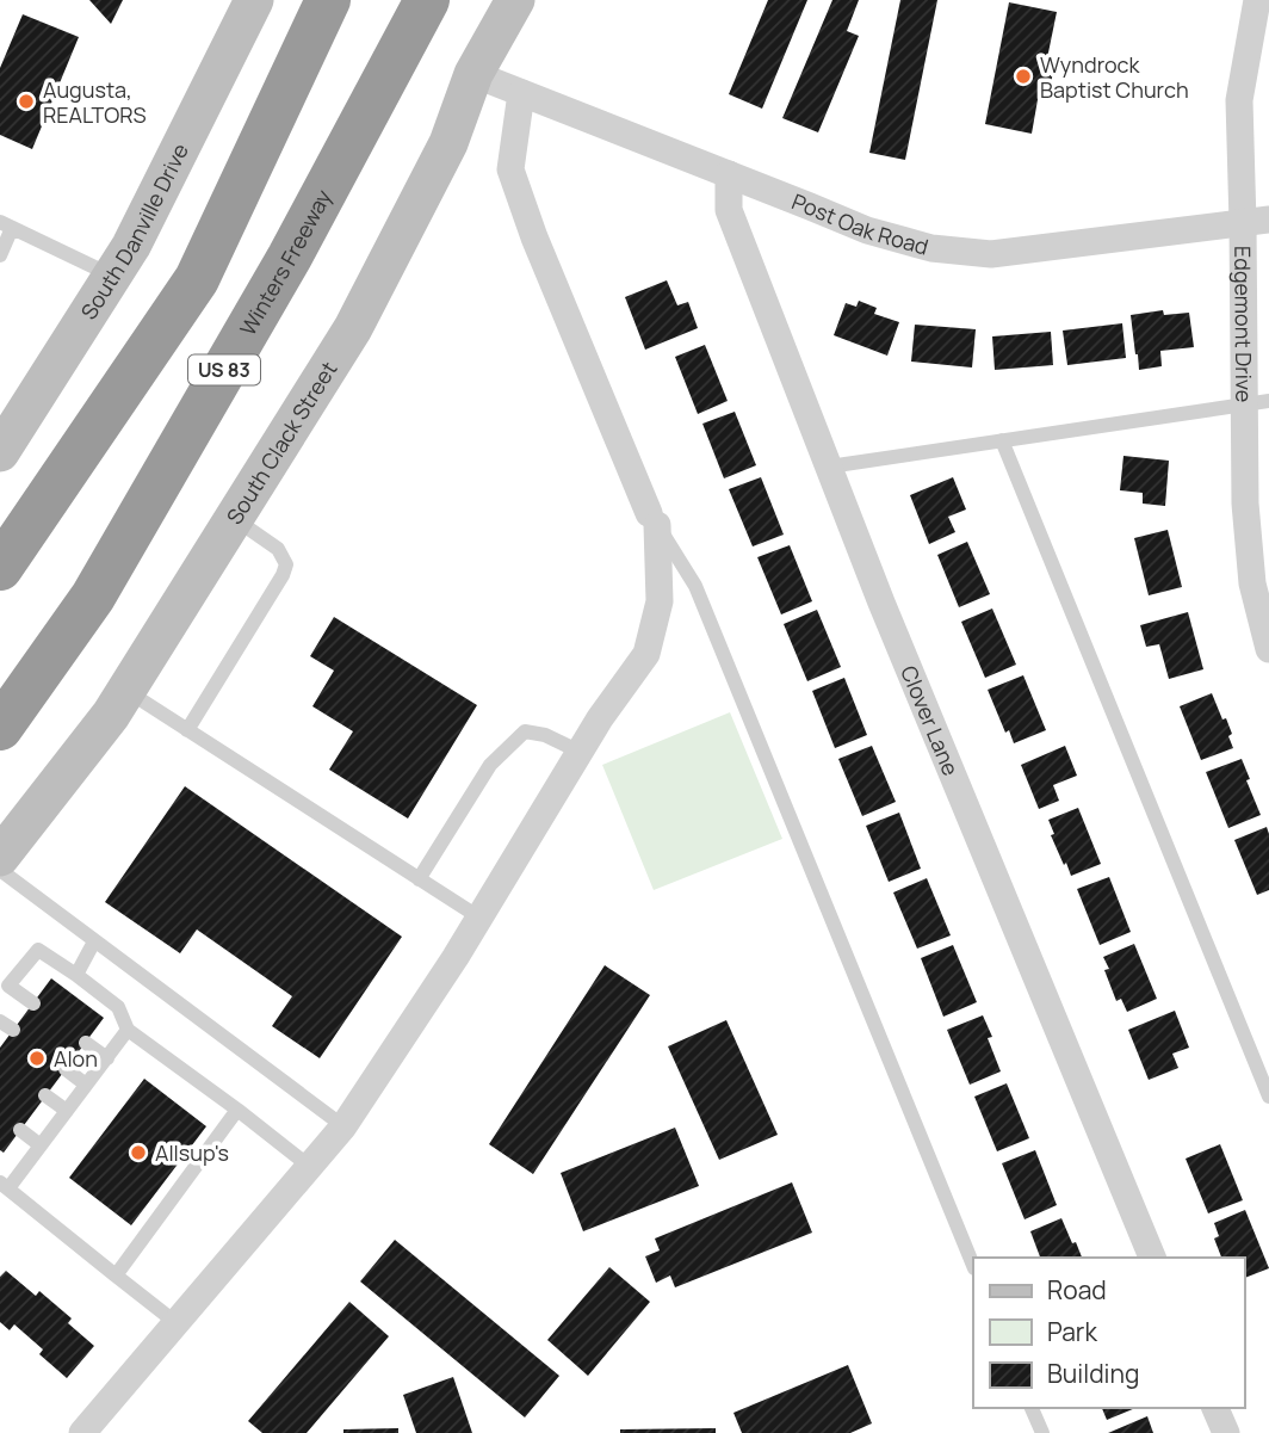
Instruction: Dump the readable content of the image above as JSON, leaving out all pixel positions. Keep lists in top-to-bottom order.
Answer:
{
  "streets": {
    "highway": ["Winters Freeway", "US 83"],
    "main road": ["South Danville Drive", "South Clack Street"],
    "street": ["Post Oak Road", "Edgemont Drive", "Clover Lane"]
  },
  "crossings": [
    ["Post Oak Road", "Edgemont Drive"],
    ["Post Oak Road", "South Clack Street"],
    ["Post Oak Road", "Clover Lane"]
  ],
  "places": [
    "Wyndrock Baptist Church",
    "Augusta, REALTORS",
    "Alon",
    "Allsup's"
  ],
  "legend": ["Road", "Park", "Building"]
}
